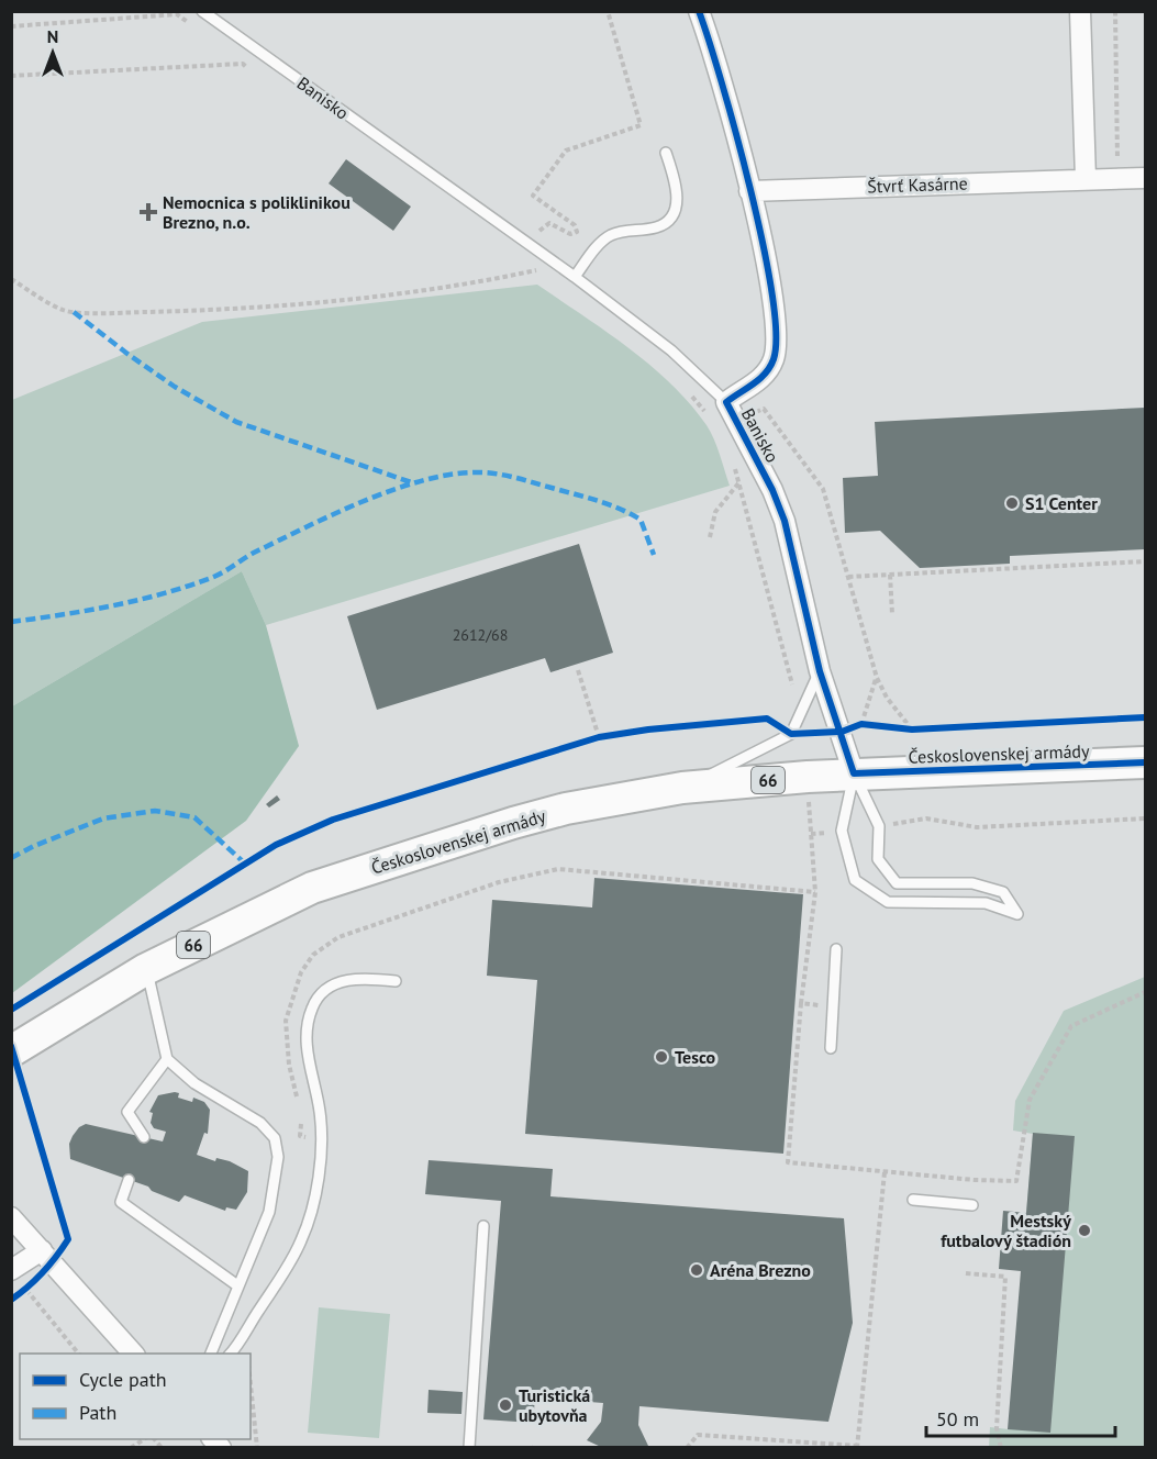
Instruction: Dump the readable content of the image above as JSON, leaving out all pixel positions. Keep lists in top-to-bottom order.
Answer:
{
  "streets": {
    "main road": ["Československej armády", "66"],
    "street": ["Banisko", "Štvrť Kasárne"]
  },
  "crossings": [
    ["Banisko", "Štvrť Kasárne"],
    ["Banisko", "Československej armády"]
  ],
  "places": {
    "health": ["Nemocnica s poliklinikou Brezno, n.o."],
    "other": [
      "S1 Center",
      "Tesco",
      "Mestský futbalový štadión",
      "Aréna Brezno",
      "Turistická ubytovňa"
    ]
  },
  "house_numbers": ["2612/68"],
  "legend": ["Cycle path", "Path"],
  "scale_bar": "50 m",
  "north": "top"
}
